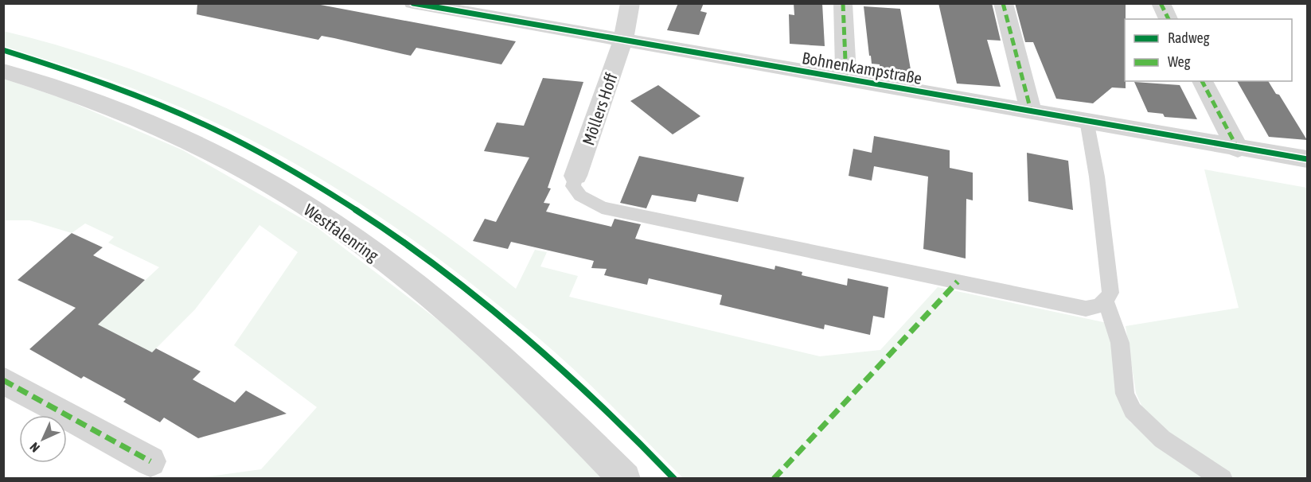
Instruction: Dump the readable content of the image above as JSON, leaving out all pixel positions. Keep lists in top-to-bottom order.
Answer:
{
  "streets": {
    "street": ["Bohnenkampstraße", "Möllers Hoff", "Westfalenring"]
  },
  "crossings": [
    ["Bohnenkampstraße", "Möllers Hoff"]
  ],
  "legend": ["Radweg", "Weg"],
  "north": "bottom left"
}
